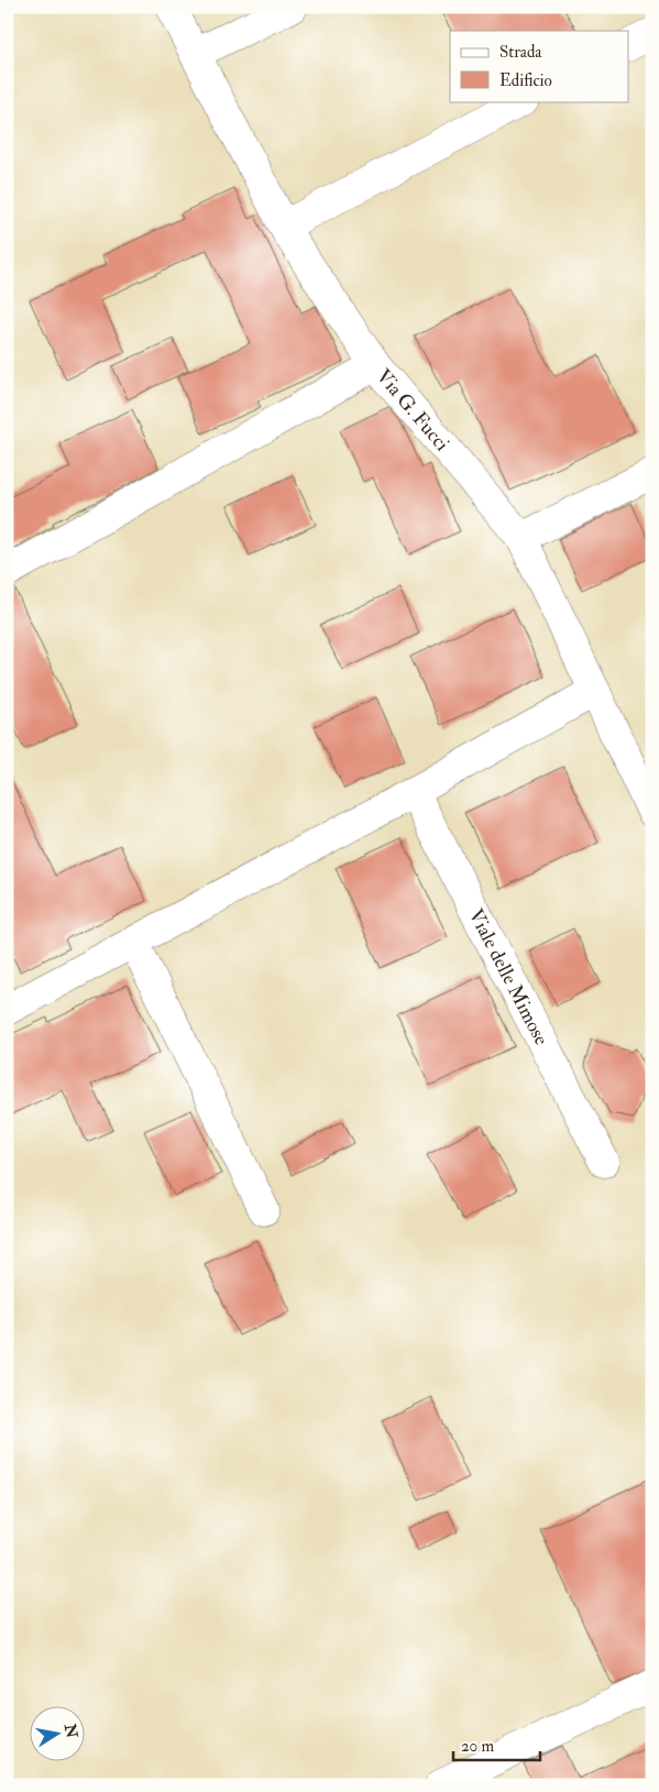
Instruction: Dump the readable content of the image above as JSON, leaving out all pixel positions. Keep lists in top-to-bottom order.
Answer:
{
  "streets": {
    "street": ["Via G. Fucci", "Viale delle Mimose"]
  },
  "legend": ["Strada", "Edificio"],
  "scale_bar": "20 m",
  "north": "right"
}
